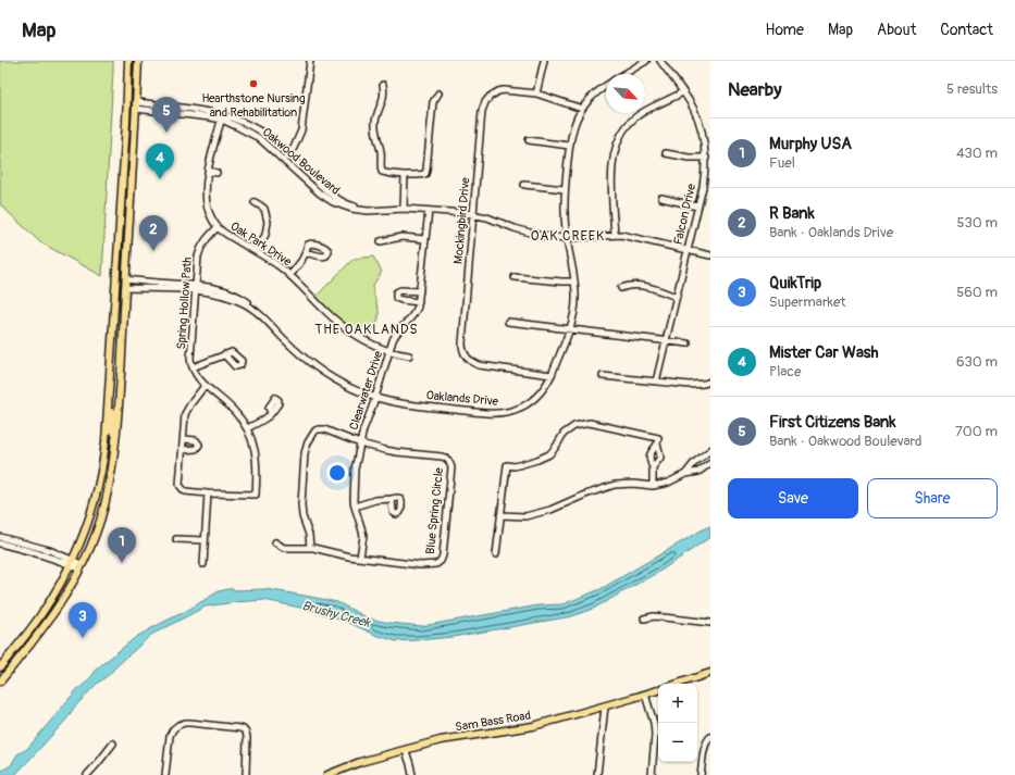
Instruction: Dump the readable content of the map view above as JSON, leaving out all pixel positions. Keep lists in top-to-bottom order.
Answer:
{
  "streets": {
    "main road": ["Sam Bass Road"],
    "street": [
      "Oakwood Boulevard",
      "Falcon Drive",
      "Mockingbird Drive",
      "Oak Park Drive",
      "Spring Hollow Path",
      "Clearwater Drive",
      "Oaklands Drive",
      "Blue Spring Circle"
    ]
  },
  "crossings": [
    ["Oakwood Boulevard", "Falcon Drive"],
    ["Oakwood Boulevard", "Mockingbird Drive"],
    ["Oakwood Boulevard", "Oak Park Drive"],
    ["Oakwood Boulevard", "Clearwater Drive"],
    ["Oakwood Boulevard", "Oaklands Drive"],
    ["Mockingbird Drive", "Oaklands Drive"],
    ["Oak Park Drive", "Spring Hollow Path"],
    ["Oak Park Drive", "Clearwater Drive"],
    ["Spring Hollow Path", "Oaklands Drive"],
    ["Clearwater Drive", "Oaklands Drive"],
    ["Clearwater Drive", "Blue Spring Circle"]
  ],
  "districts": ["OAK CREEK", "THE OAKLANDS"],
  "water": ["Brushy Creek"],
  "places": ["Hearthstone Nursing and Rehabilitation"],
  "north": "bottom right",
  "page": {
    "header": "Map",
    "nav": [
      "Home",
      "Map",
      "About",
      "Contact"
    ],
    "heading": ["Nearby", "5 results"],
    "pins": [
      "5",
      "4",
      "2",
      "1",
      "3"
    ],
    "list": [
      {
        "mark": "1",
        "name": "Murphy USA",
        "note": "Fuel",
        "value": "430 m"
      },
      {
        "mark": "2",
        "name": "R Bank",
        "note": "Bank · Oaklands Drive",
        "value": "530 m"
      },
      {
        "mark": "3",
        "name": "QuikTrip",
        "note": "Supermarket",
        "value": "560 m"
      },
      {
        "mark": "4",
        "name": "Mister Car Wash",
        "note": "Place",
        "value": "630 m"
      },
      {
        "mark": "5",
        "name": "First Citizens Bank",
        "note": "Bank · Oakwood Boulevard",
        "value": "700 m"
      }
    ],
    "buttons": ["Save", "Share"],
    "map_buttons": ["+", "−"]
  }
}
